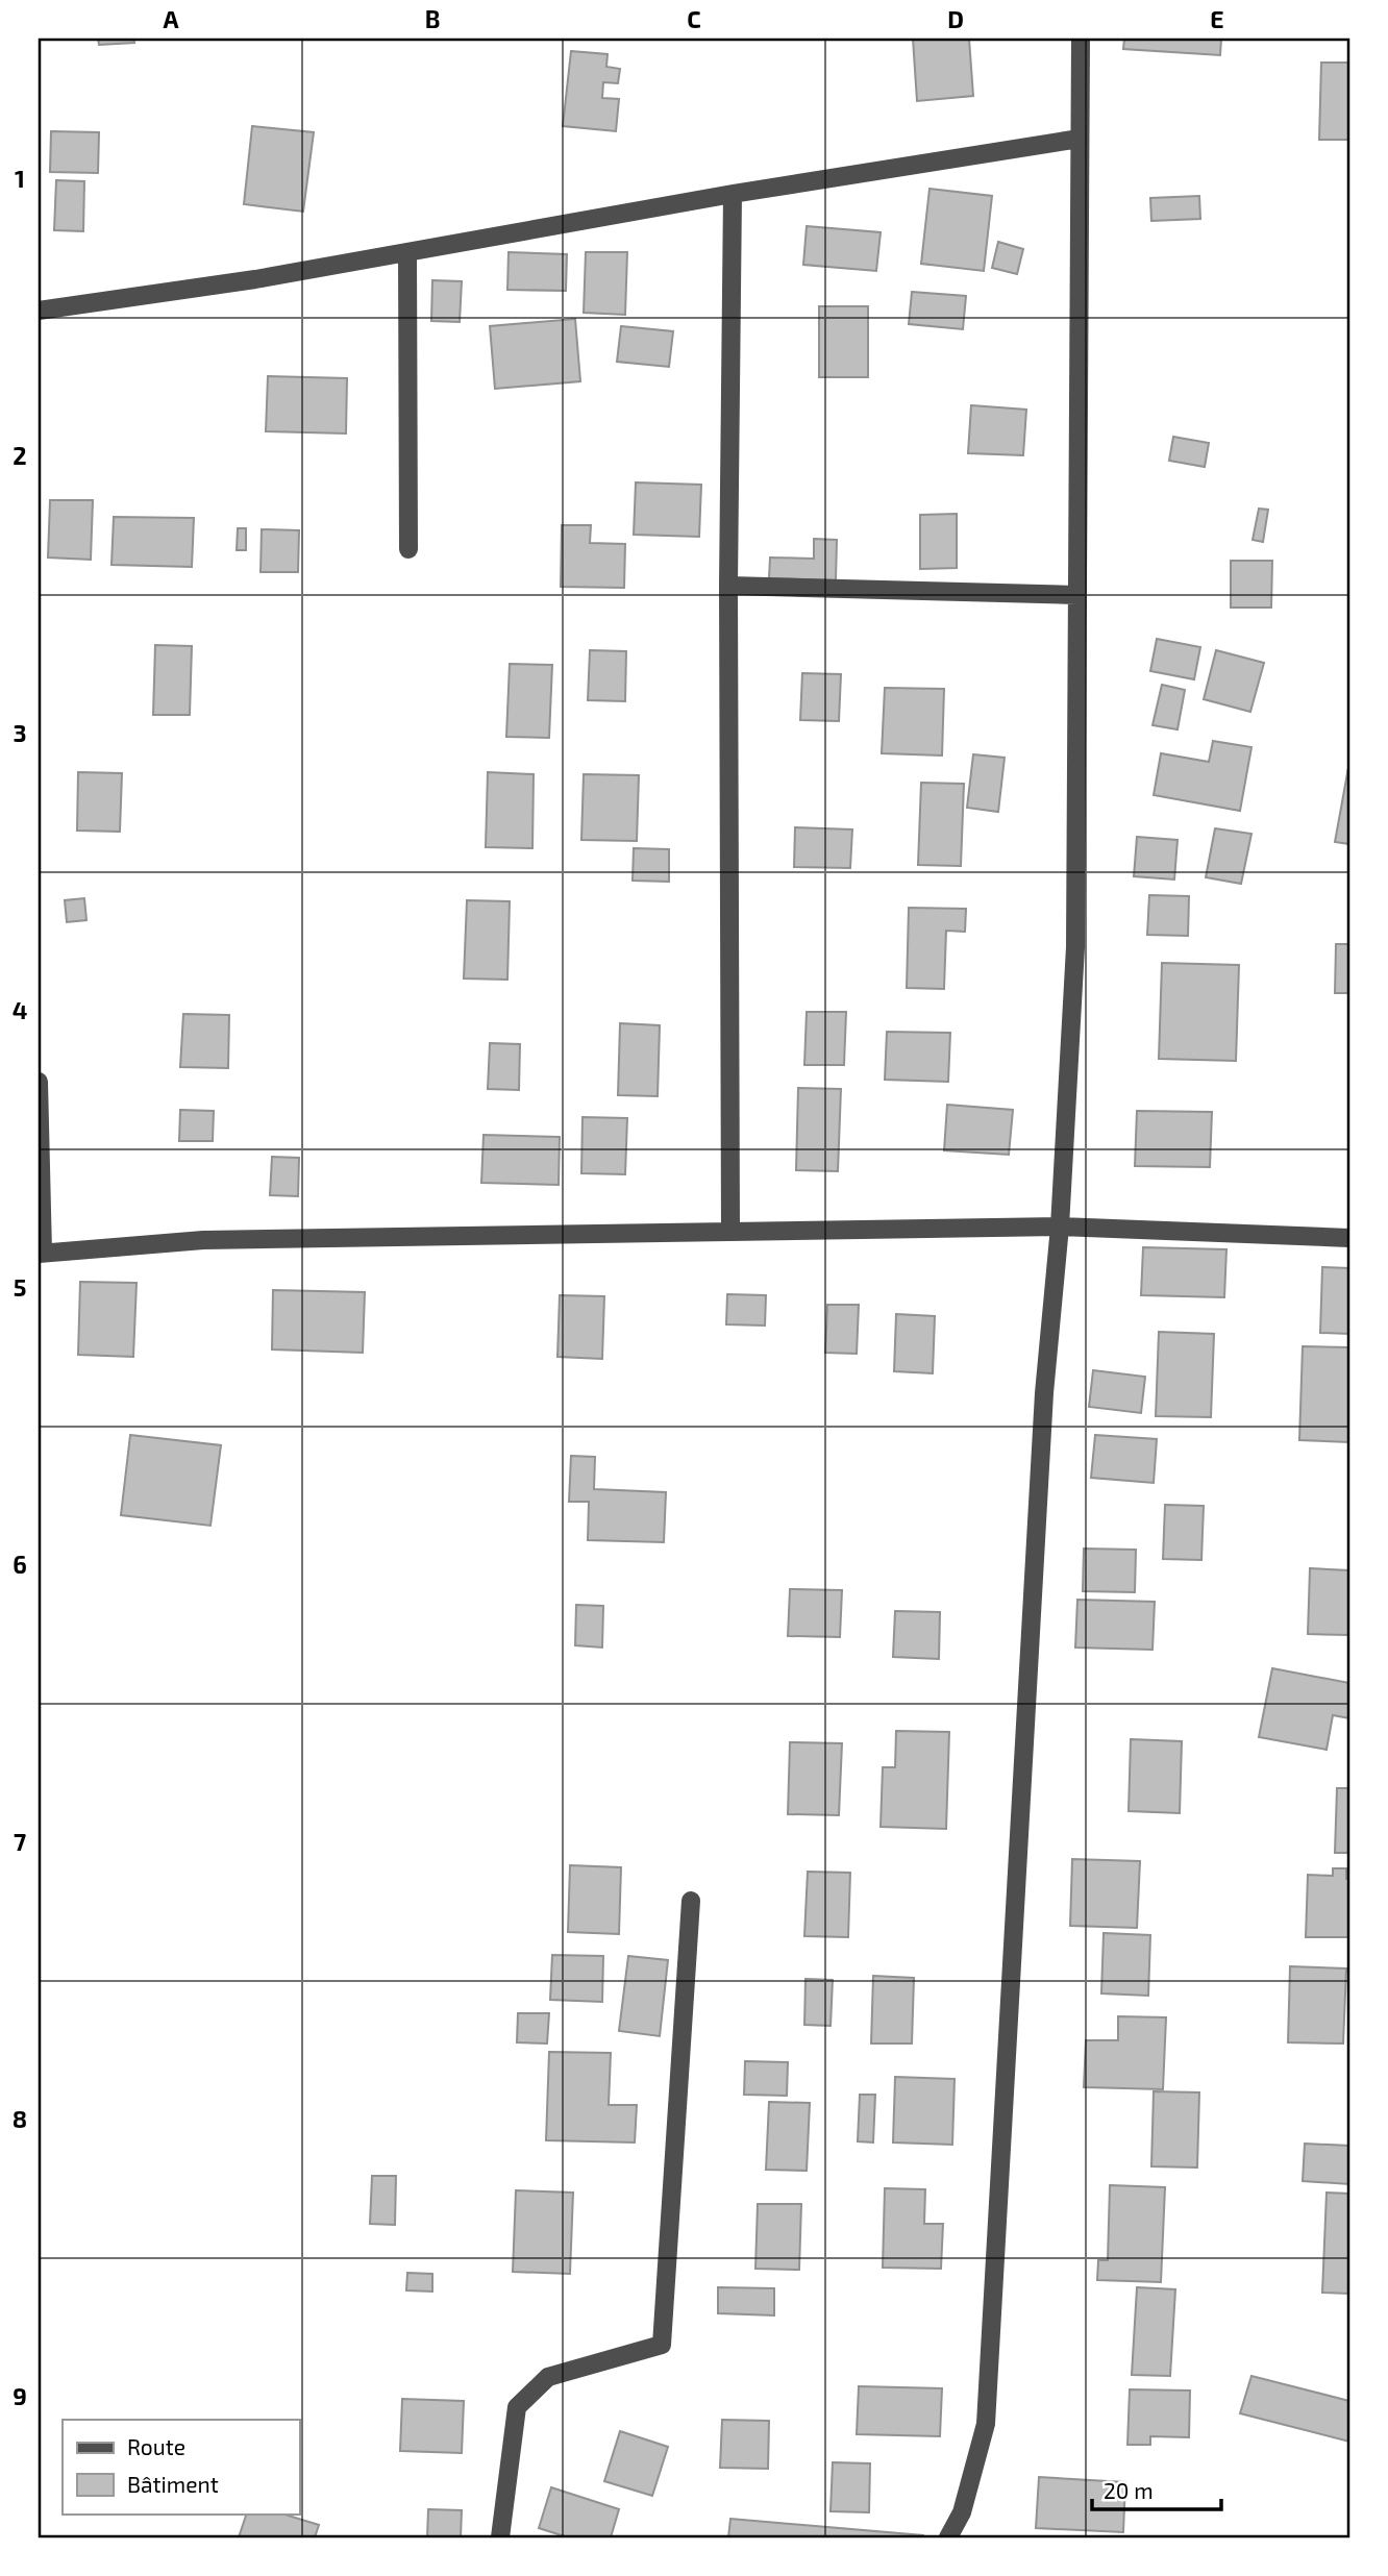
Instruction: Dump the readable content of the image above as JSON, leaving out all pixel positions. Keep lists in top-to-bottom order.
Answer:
{
  "legend": ["Route", "Bâtiment"],
  "scale_bar": "20 m",
  "grid": {
    "columns": [
      "A",
      "B",
      "C",
      "D",
      "E"
    ],
    "rows": [
      "1",
      "2",
      "3",
      "4",
      "5",
      "6",
      "7",
      "8",
      "9"
    ]
  }
}
